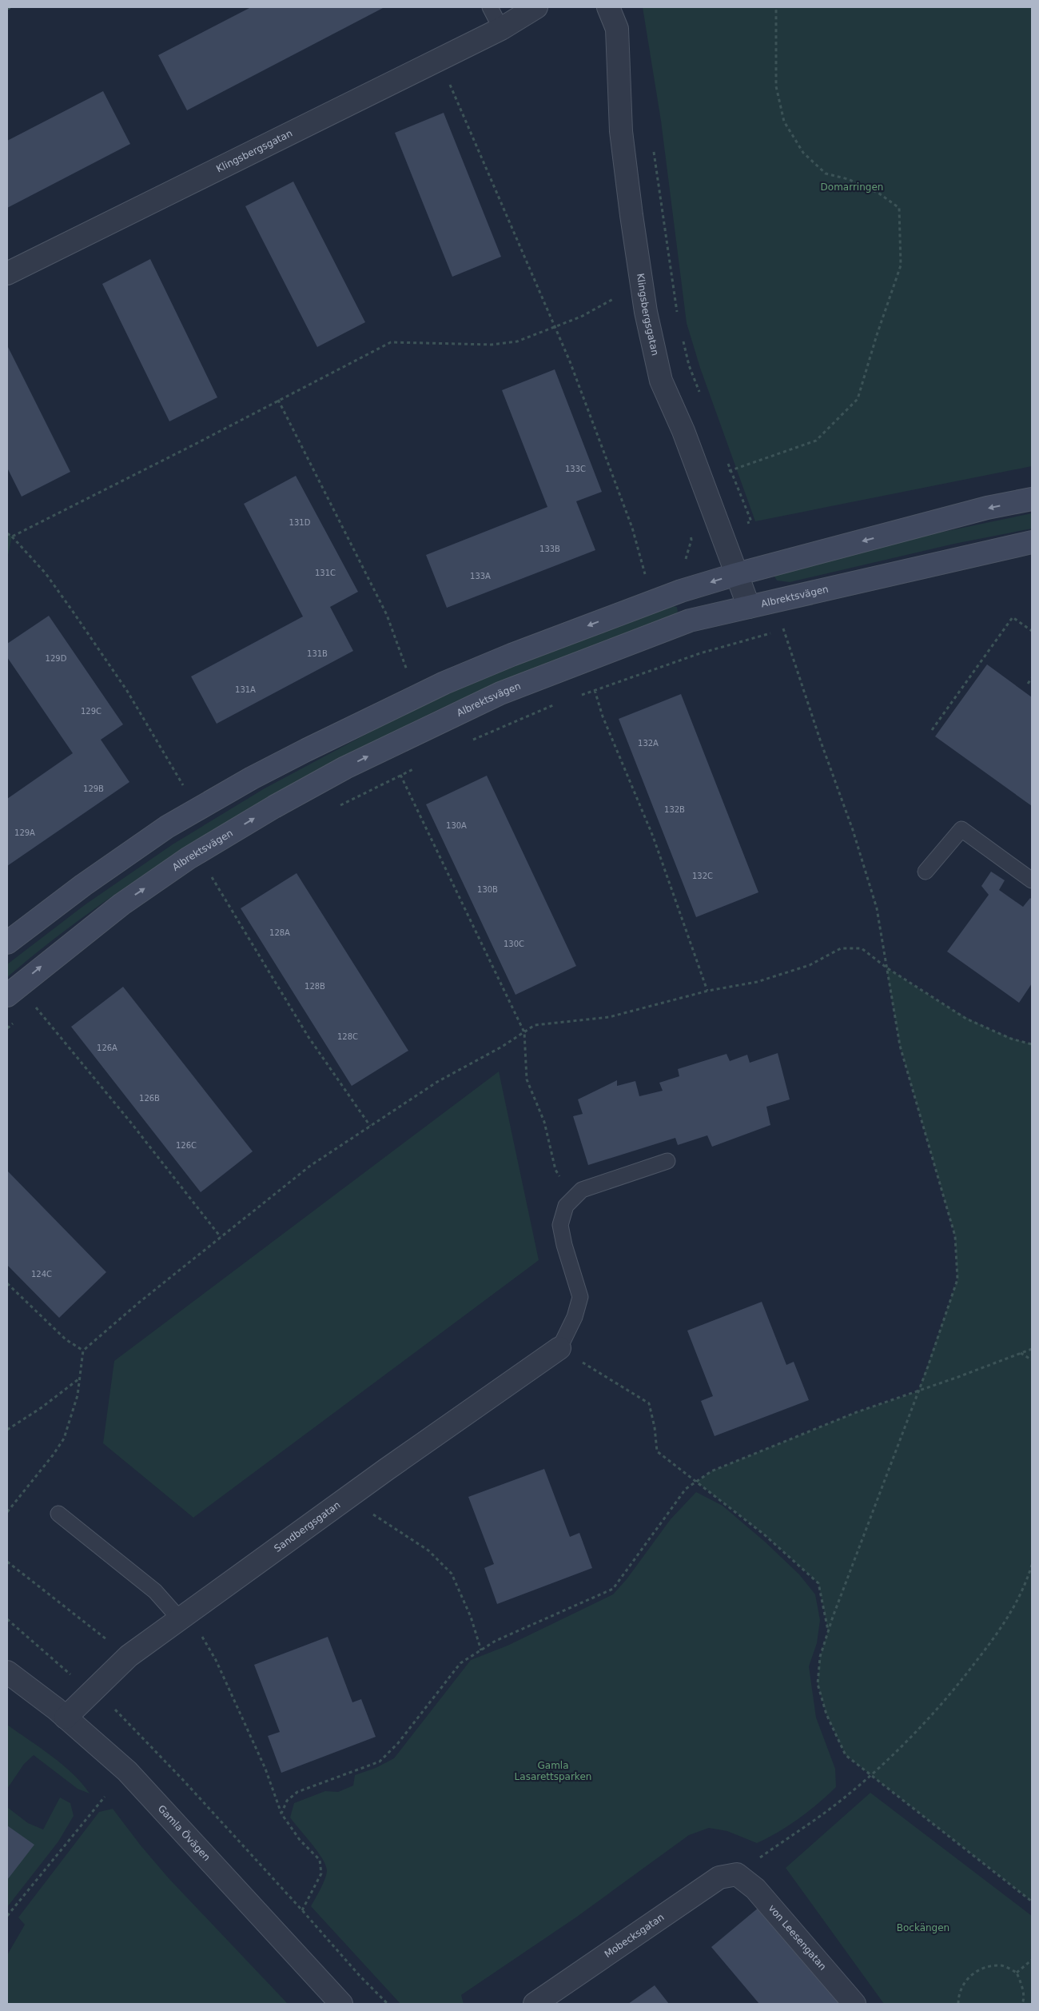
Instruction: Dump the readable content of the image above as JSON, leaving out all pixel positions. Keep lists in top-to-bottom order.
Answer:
{
  "streets": {
    "main road": ["Albrektsvägen"],
    "street": [
      "Klingsbergsgatan",
      "Sandbergsgatan",
      "Gamla Övägen",
      "Mobecksgatan",
      "von Leesengatan"
    ]
  },
  "crossings": [
    ["Klingsbergsgatan", "Albrektsvägen"],
    ["Sandbergsgatan", "Gamla Övägen"],
    ["Mobecksgatan", "von Leesengatan"]
  ],
  "parks": ["Domarringen", "Gamla Lasarettsparken", "Bockängen"],
  "house_numbers": [
    "133C",
    "131D",
    "133B",
    "131C",
    "133A",
    "131B",
    "129D",
    "131A",
    "129C",
    "132A",
    "129B",
    "132B",
    "130A",
    "129A",
    "132C",
    "130B",
    "128A",
    "130C",
    "128B",
    "128C",
    "126A",
    "126B",
    "126C",
    "124C"
  ]
}
